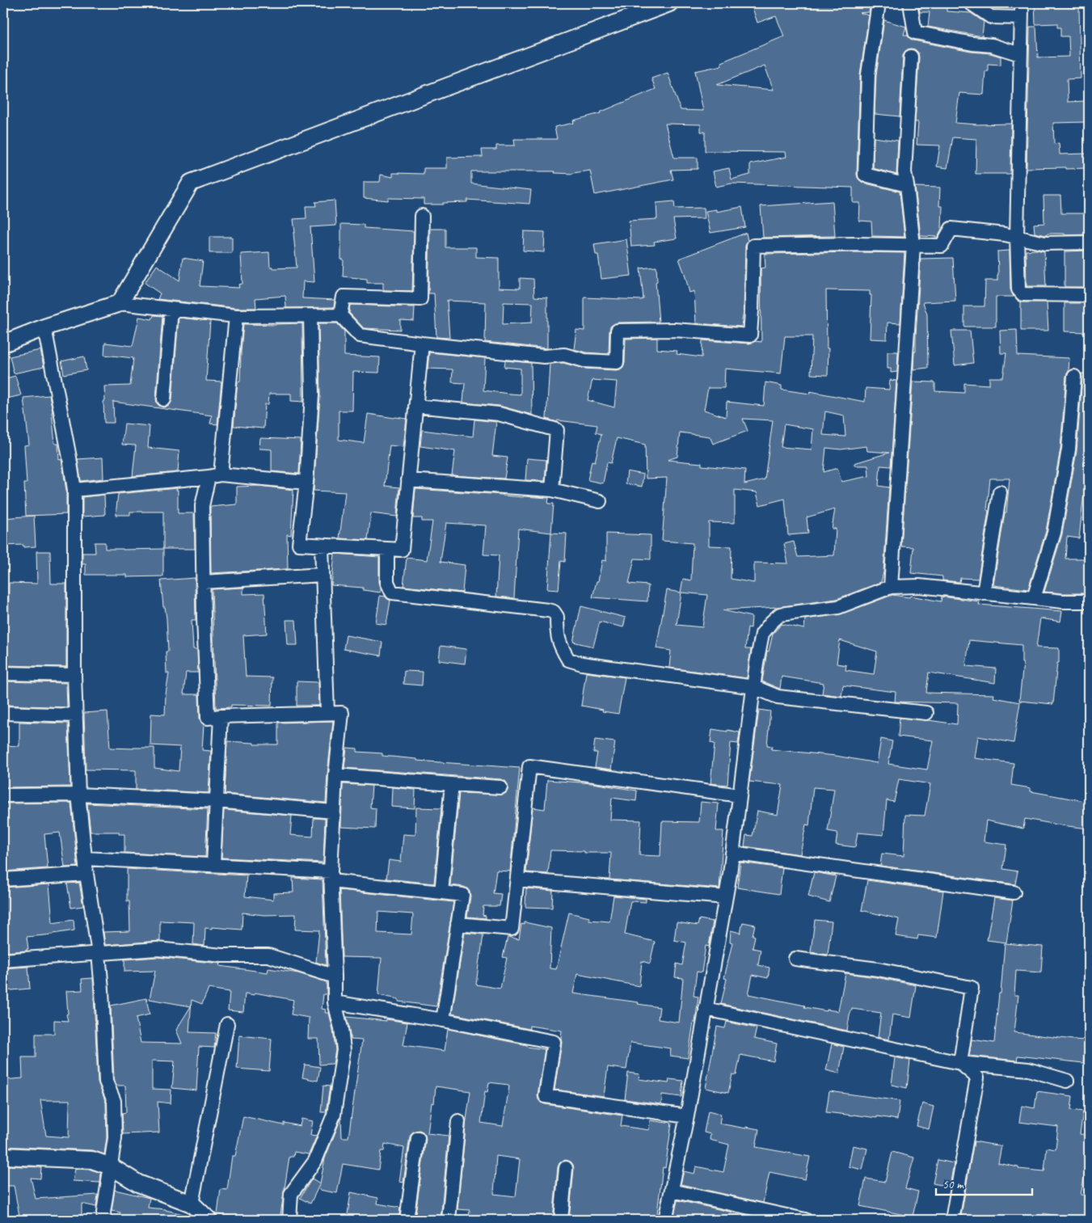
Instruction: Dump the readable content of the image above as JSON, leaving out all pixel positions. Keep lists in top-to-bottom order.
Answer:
{
  "scale_bar": "50 m"
}
